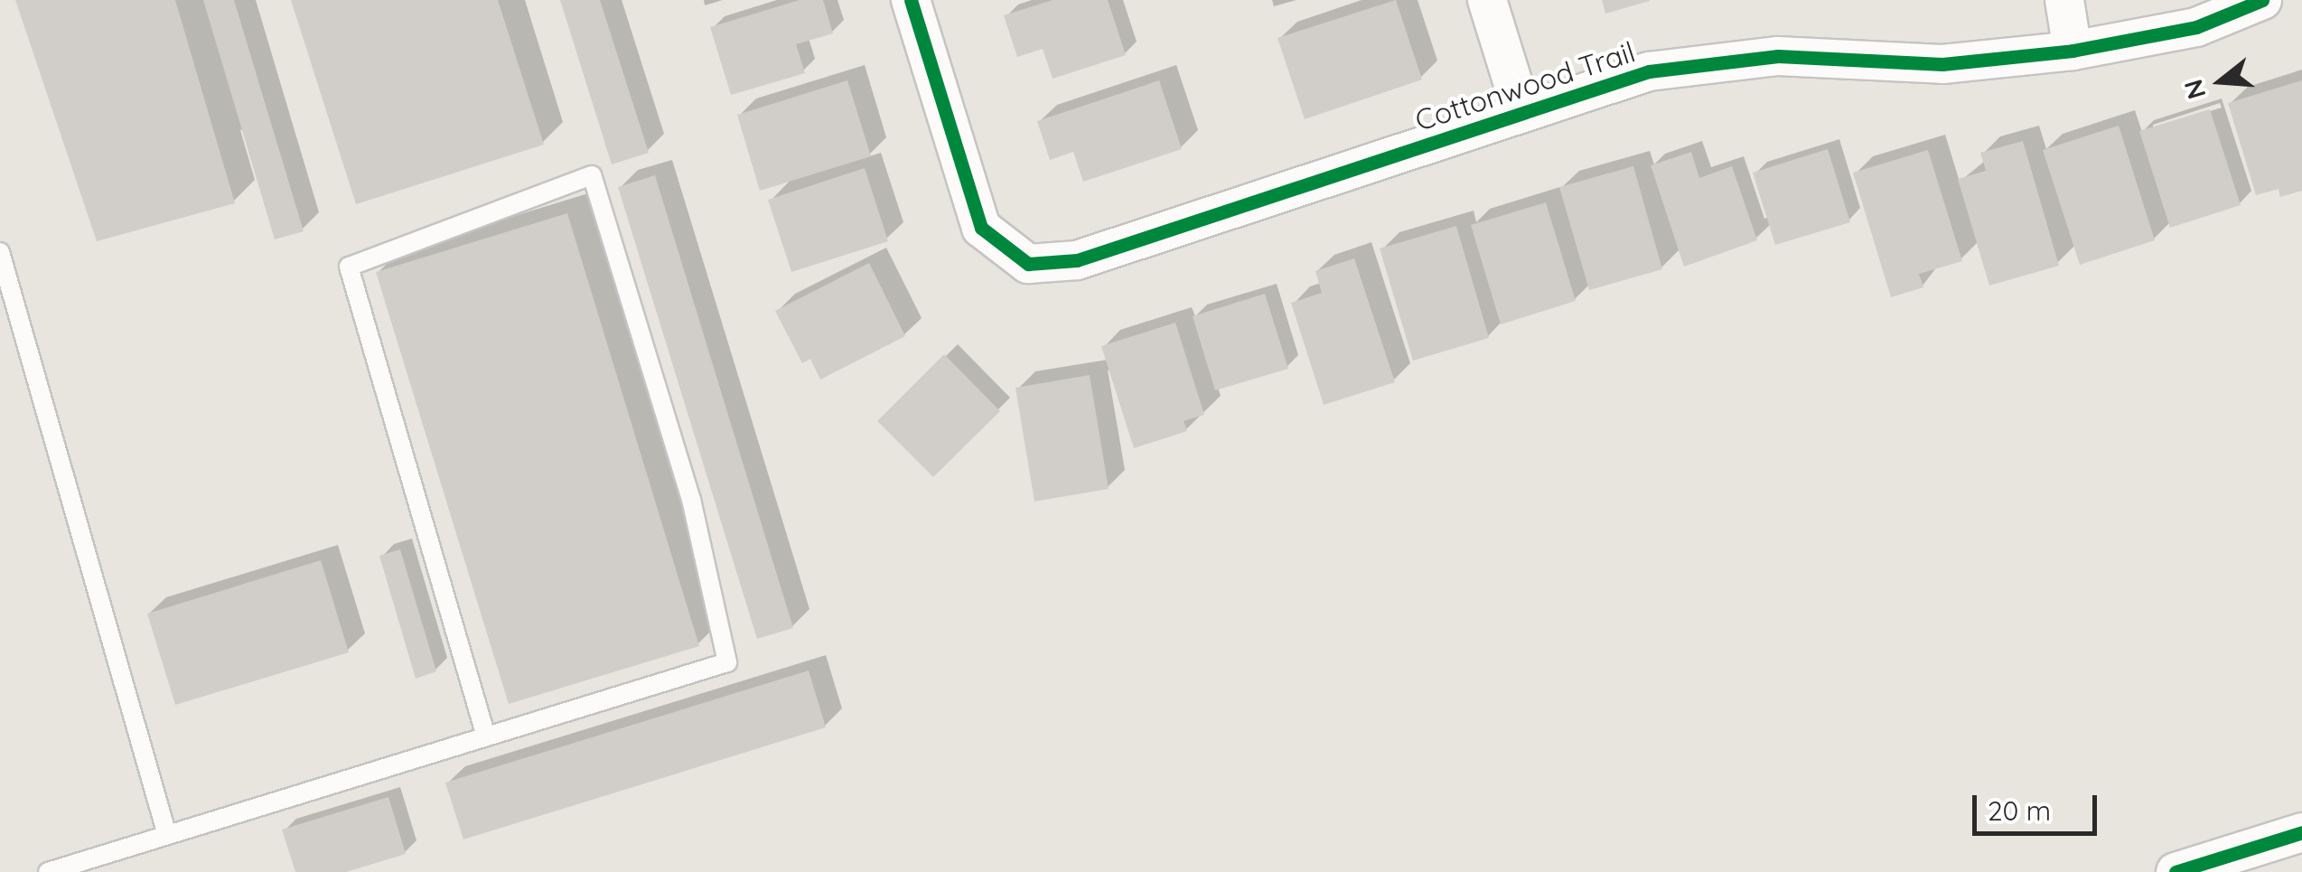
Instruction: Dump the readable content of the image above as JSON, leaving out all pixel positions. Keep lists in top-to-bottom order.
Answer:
{
  "streets": {
    "street": ["Cottonwood Trail"]
  },
  "scale_bar": "20 m",
  "north": "left"
}
